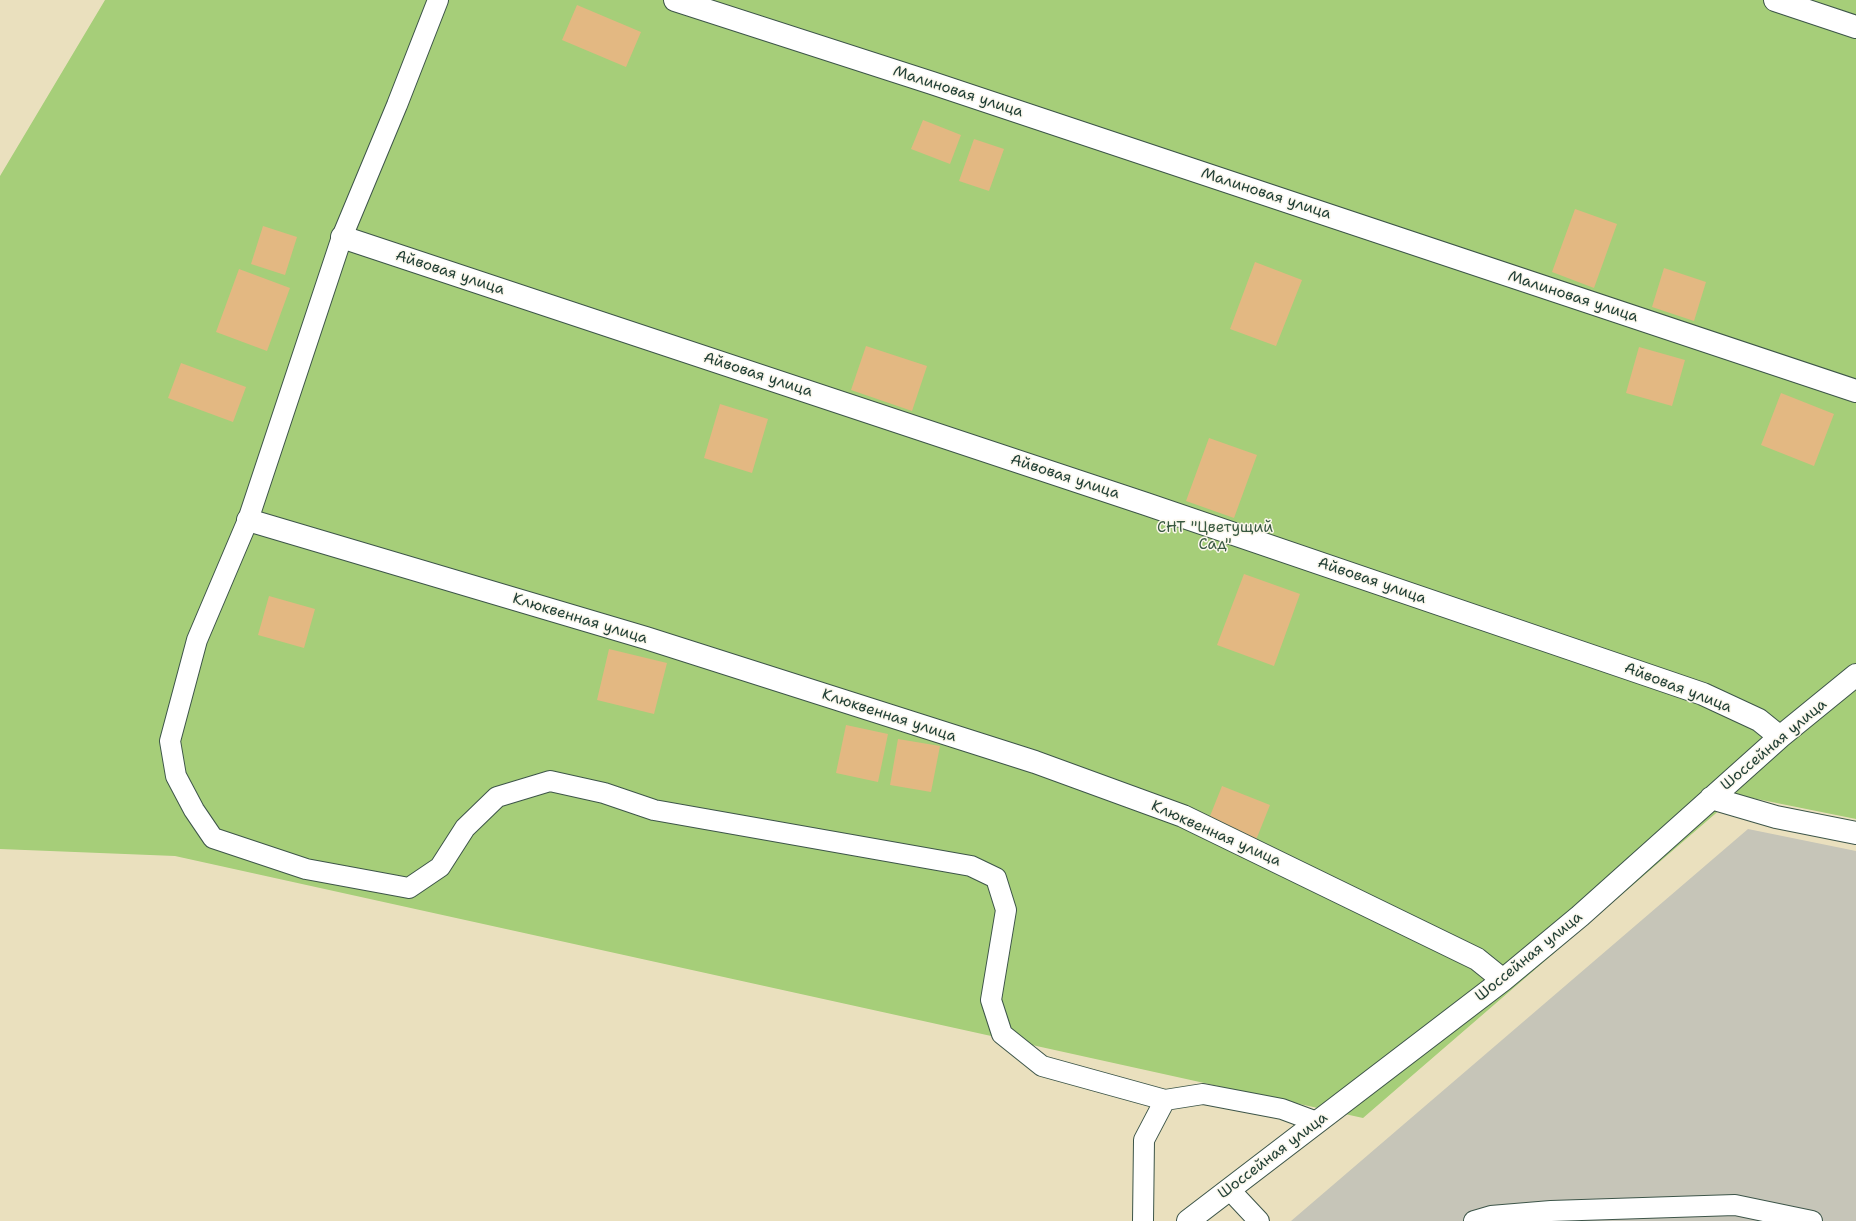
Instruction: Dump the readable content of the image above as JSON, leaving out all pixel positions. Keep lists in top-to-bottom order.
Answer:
{
  "streets": {
    "street": [
      "Малиновая улица",
      "Айвовая улица",
      "Клюквенная улица",
      "Шоссейная улица"
    ]
  },
  "crossings": [
    ["Айвовая улица", "Шоссейная улица"],
    ["Клюквенная улица", "Шоссейная улица"]
  ],
  "parks": ["СНТ \"Цветущий Сад\""]
}
